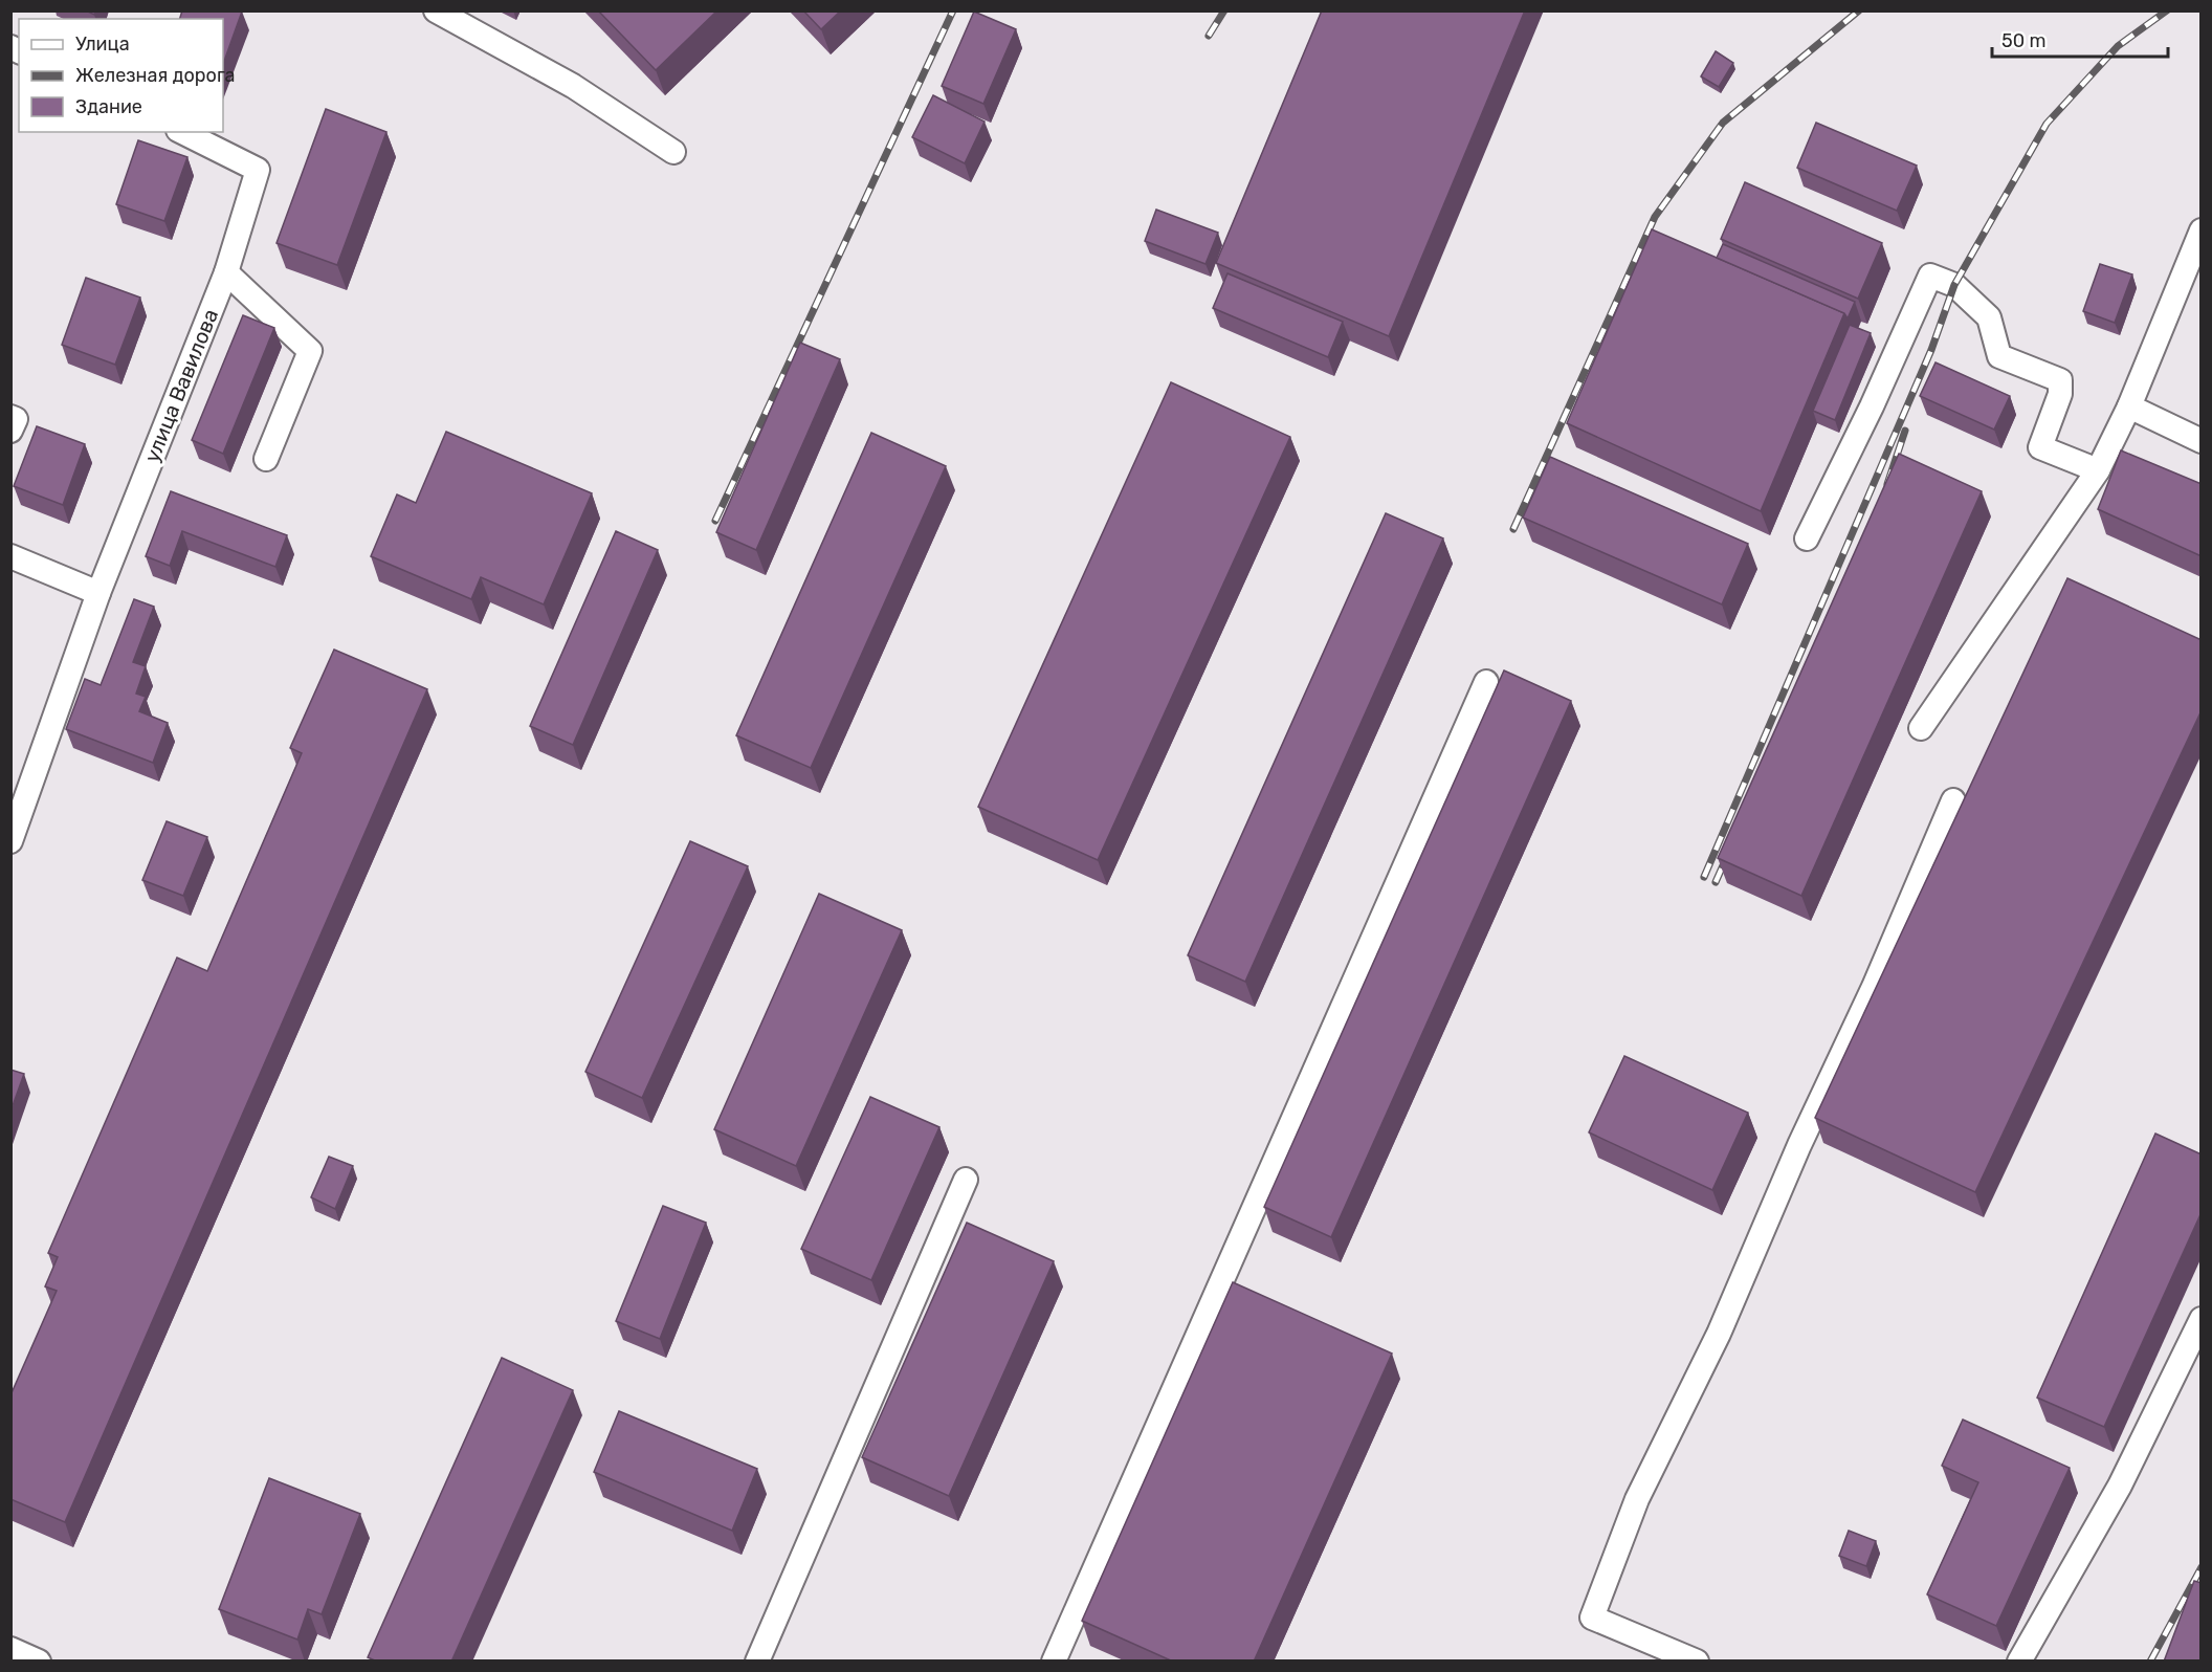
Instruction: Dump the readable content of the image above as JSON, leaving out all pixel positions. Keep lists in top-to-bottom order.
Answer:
{
  "streets": {
    "street": ["улица Вавилова"]
  },
  "legend": ["Улица", "Железная дорога", "Здание"],
  "scale_bar": "50 m"
}
